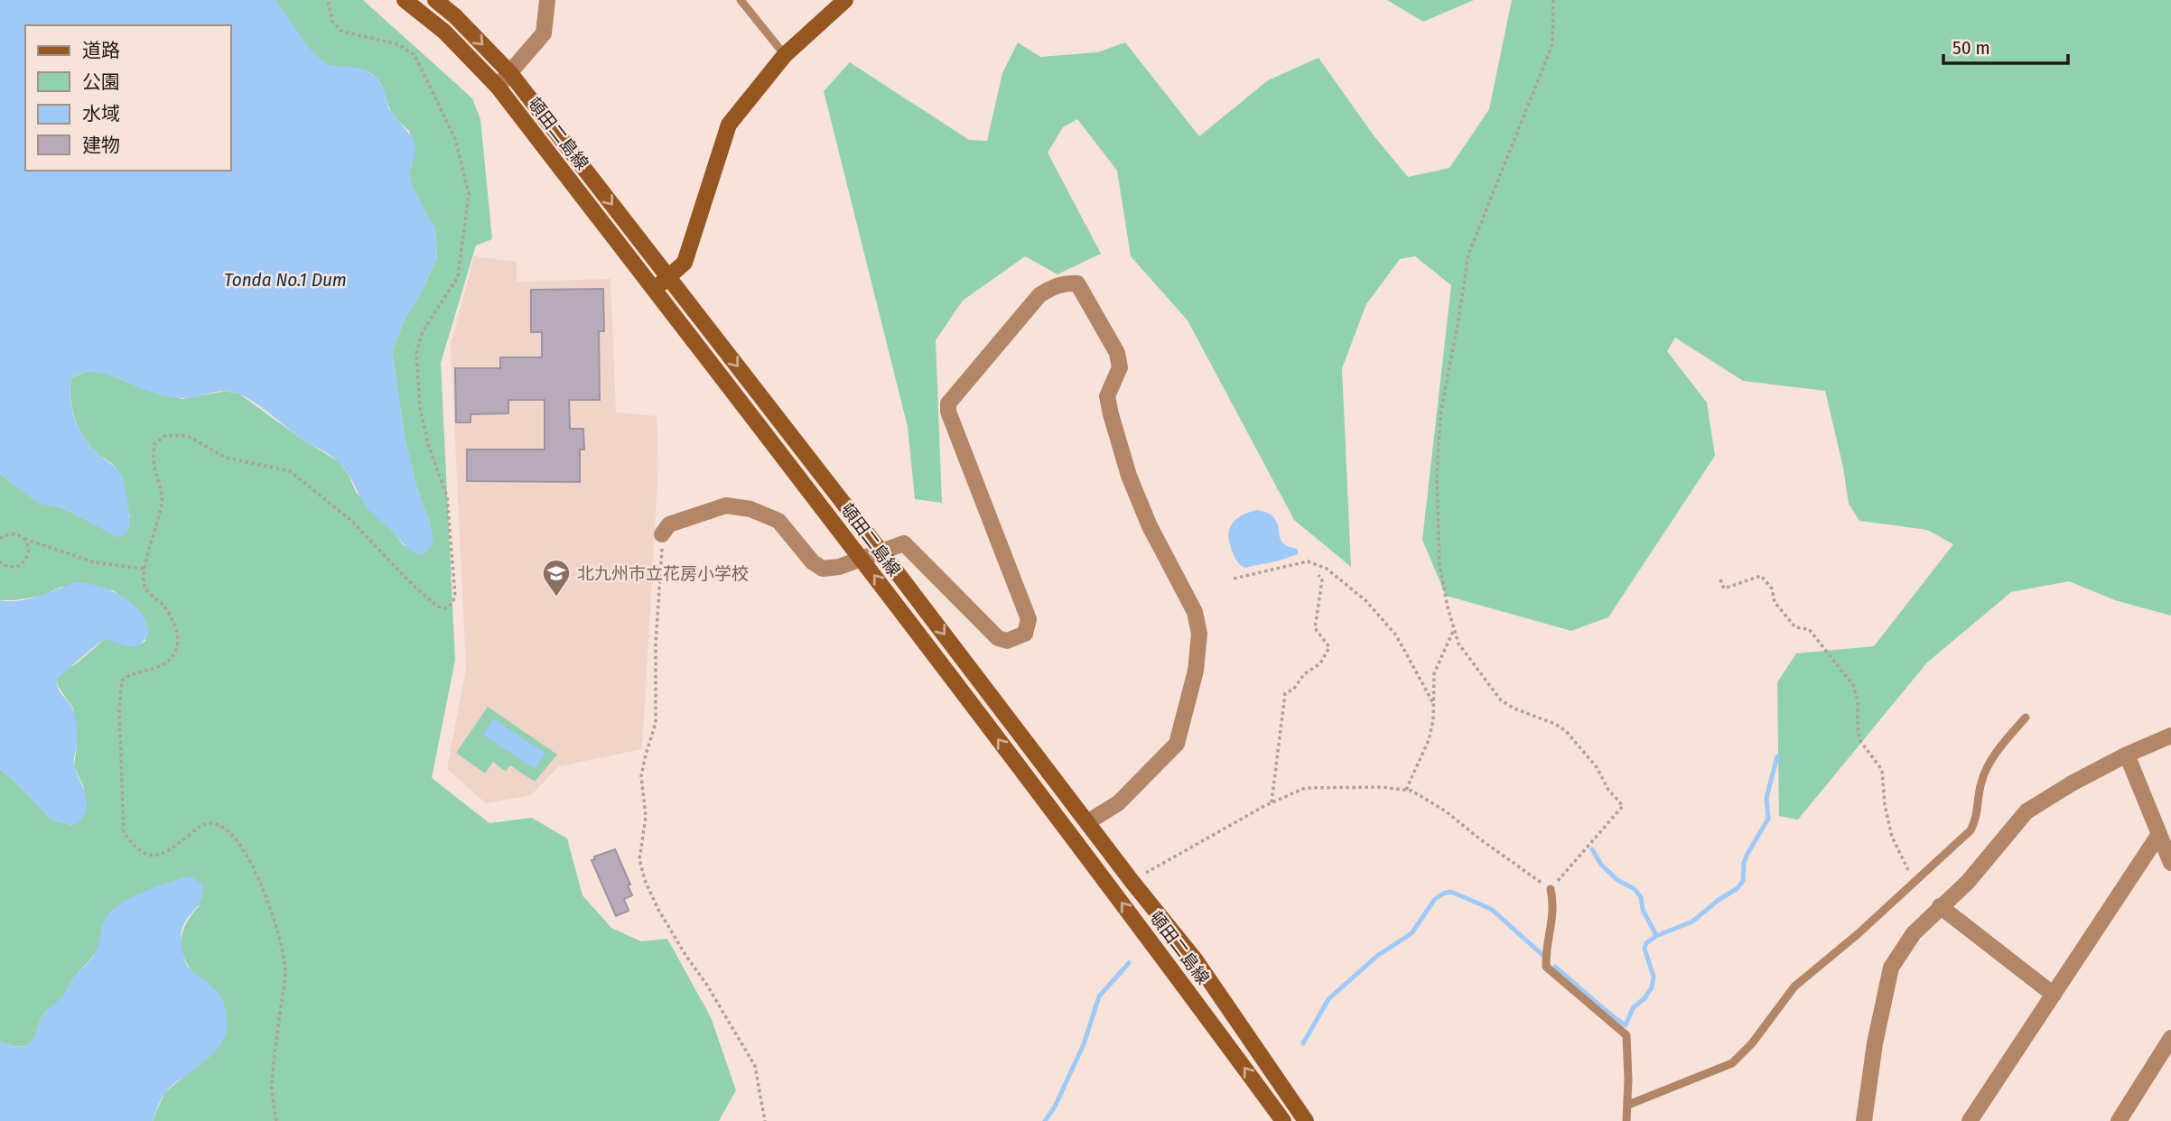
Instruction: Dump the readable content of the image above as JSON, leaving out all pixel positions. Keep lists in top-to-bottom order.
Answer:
{
  "streets": {
    "main road": ["頓田二島線"]
  },
  "water": ["Tonda No.1 Dum"],
  "places": {
    "school or university": ["北九州市立花房小学校"]
  },
  "legend": [
    "道路",
    "公園",
    "水域",
    "建物"
  ],
  "scale_bar": "50 m"
}
